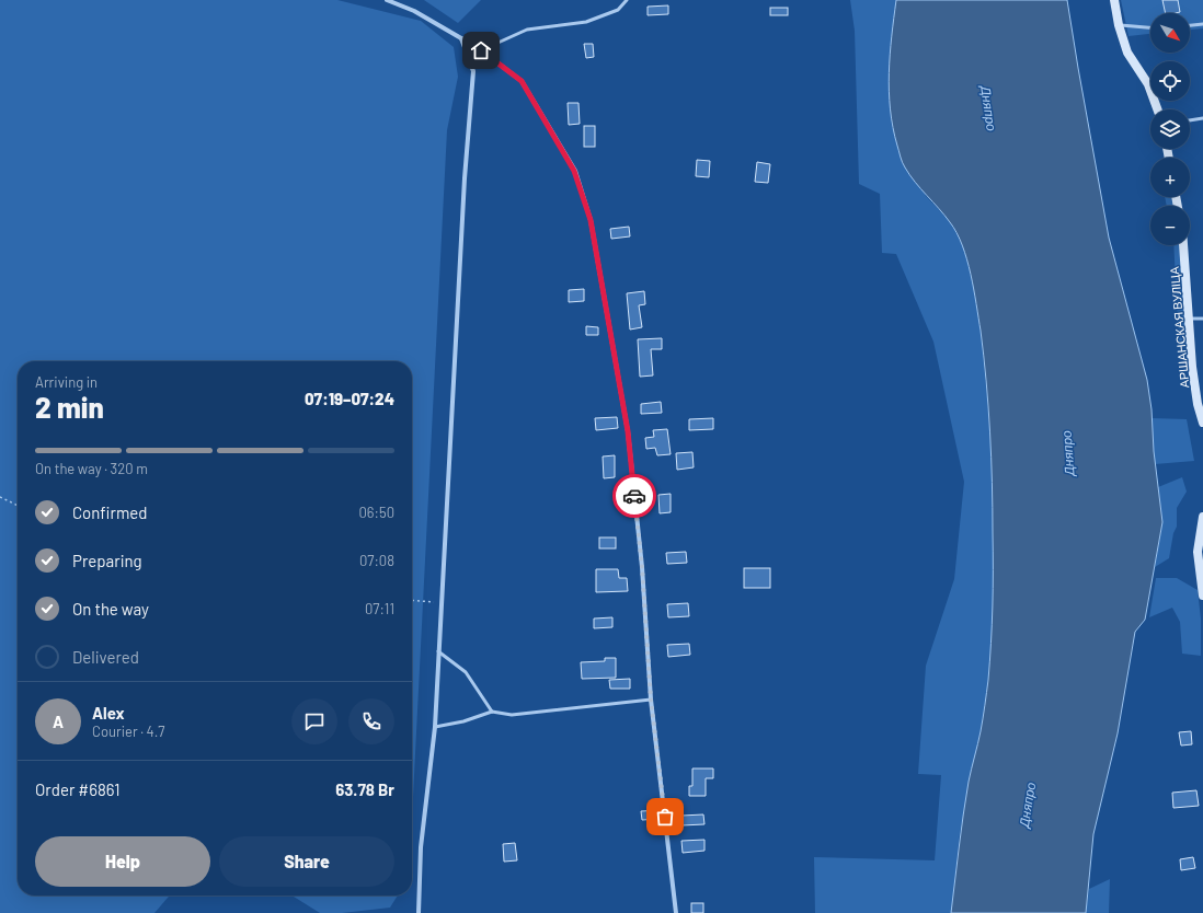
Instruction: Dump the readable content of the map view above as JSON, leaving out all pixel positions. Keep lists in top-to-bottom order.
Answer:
{
  "streets": {
    "street": ["АРШАНСКАЯ ВУЛІЦА"]
  },
  "water": ["Дняпро"],
  "north": "bottom right",
  "page": {
    "map_buttons": ["+", "−"],
    "heading": ["2 min", "Arriving in", "07:19–07:24"],
    "panel": [
      "Alex",
      "Courier · 4.7",
      "Order #6861",
      "63.78 Br"
    ],
    "bar": "On the way · 320 m",
    "list": [
      ["Confirmed", "06:50"],
      ["Preparing", "07:08"],
      ["On the way", "07:11"],
      "Delivered"
    ],
    "round": "A",
    "buttons": ["Help", "Share"]
  }
}
